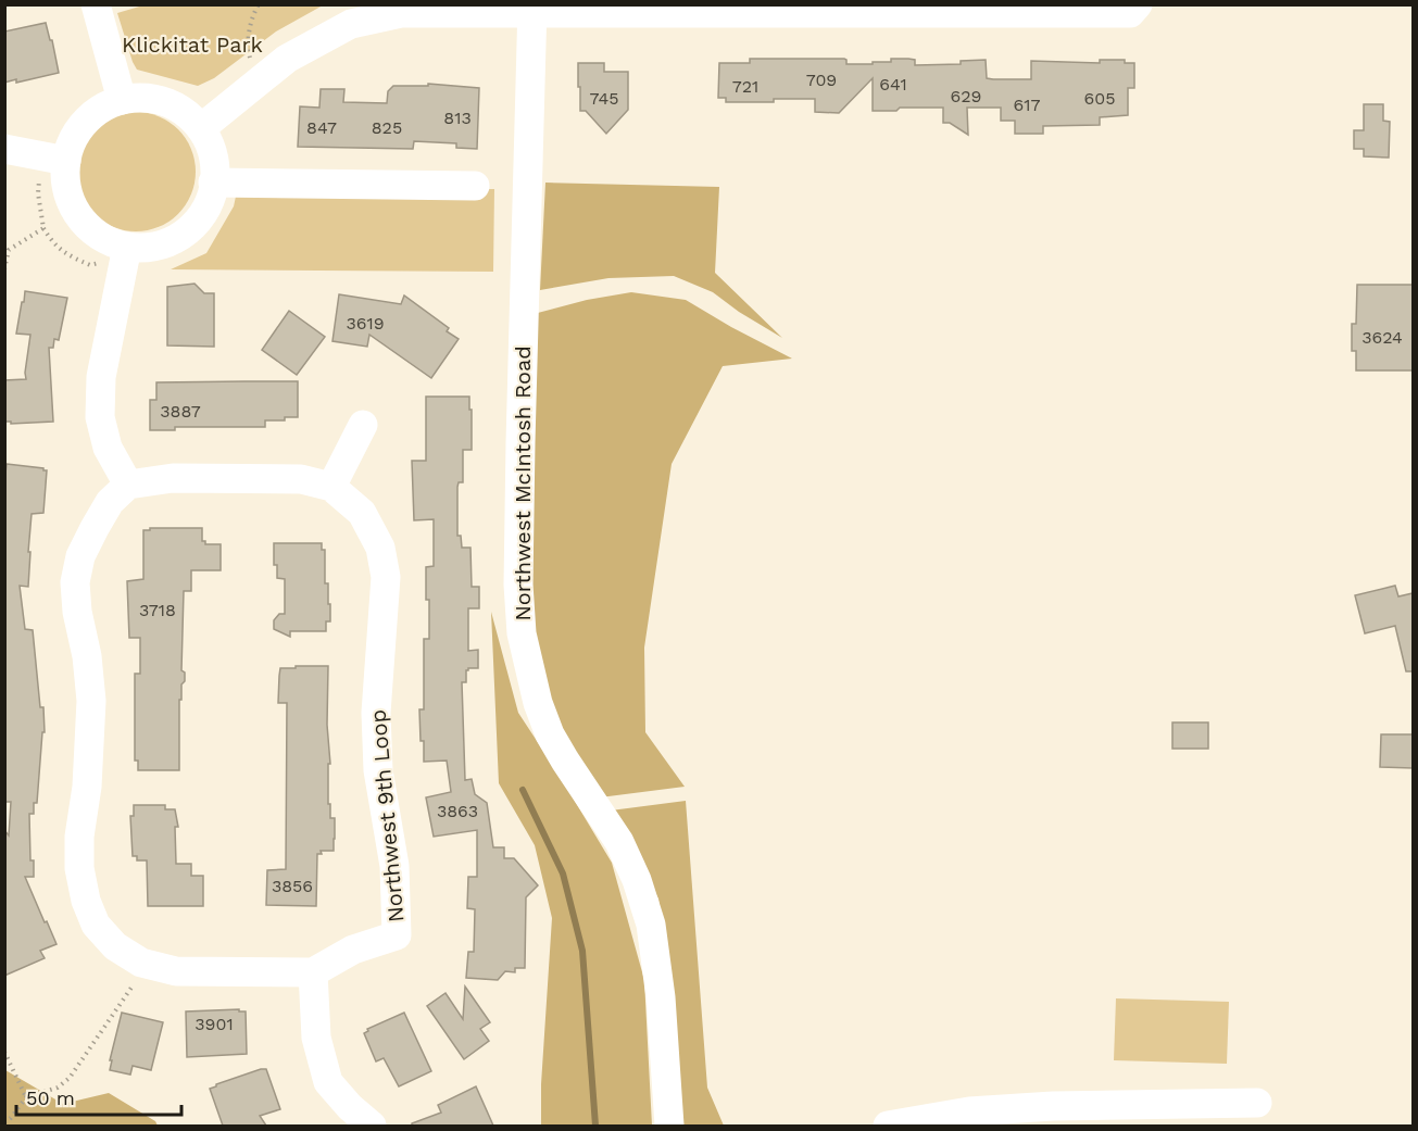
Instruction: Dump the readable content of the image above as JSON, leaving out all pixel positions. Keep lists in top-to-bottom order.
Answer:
{
  "streets": {
    "street": ["Northwest McIntosh Road", "Northwest 9th Loop"]
  },
  "parks": ["Klickitat Park"],
  "house_numbers": [
    "709",
    "641",
    "721",
    "629",
    "745",
    "605",
    "617",
    "813",
    "847",
    "825",
    "3619",
    "3624",
    "3887",
    "3718",
    "3863",
    "3856",
    "3901"
  ],
  "scale_bar": "50 m"
}
